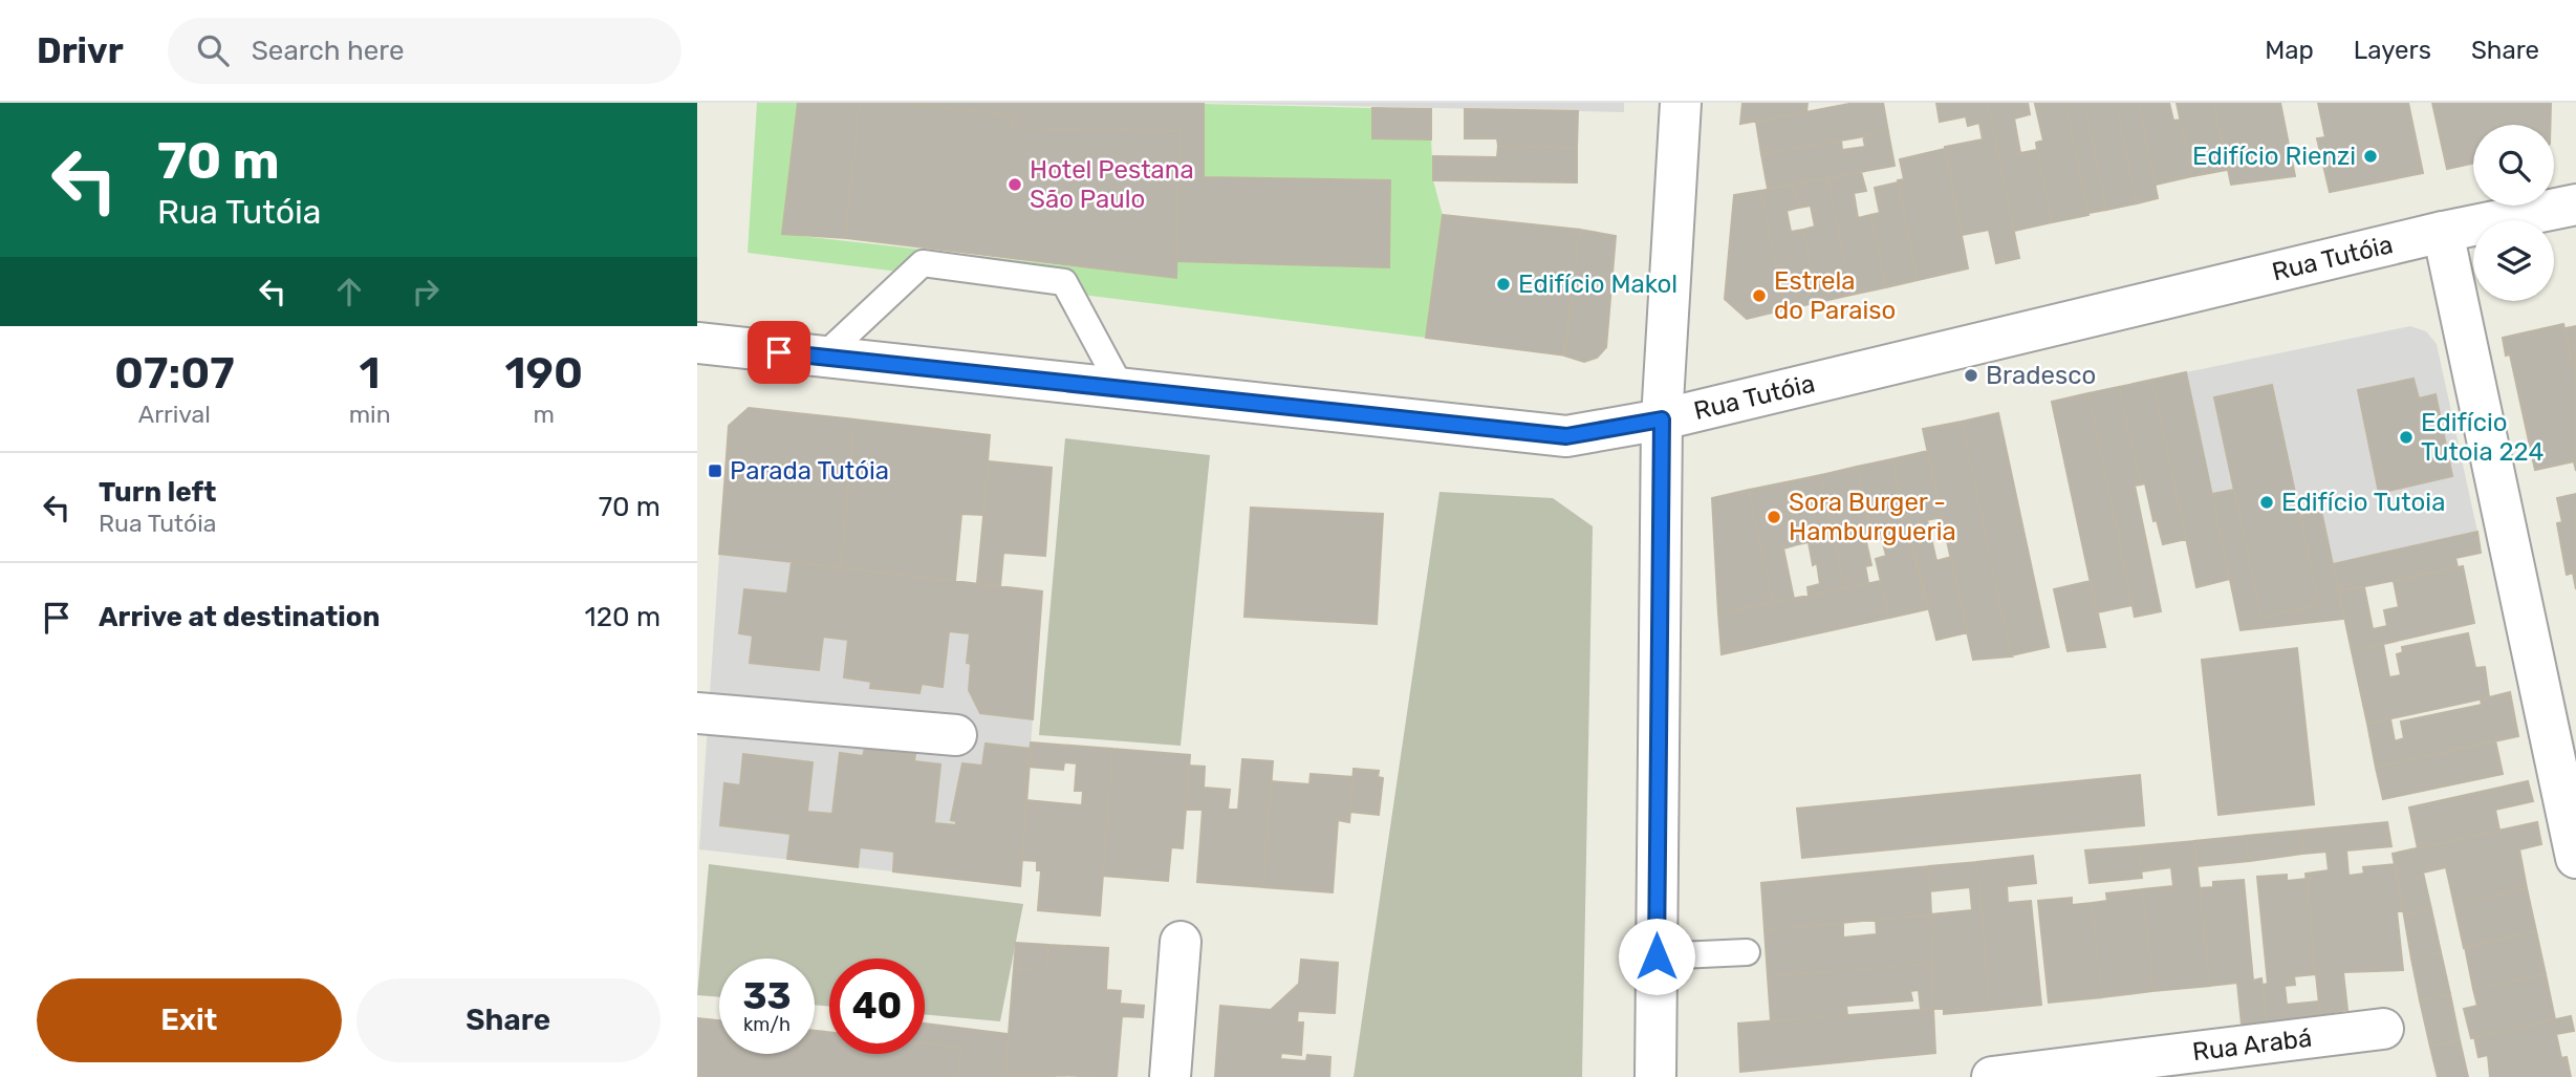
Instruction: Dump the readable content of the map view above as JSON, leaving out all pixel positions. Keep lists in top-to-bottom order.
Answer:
{
  "streets": {
    "street": ["Rua Tutóia", "Rua Arabá"]
  },
  "places": {
    "other": [
      "Edifício Rienzi",
      "Hotel Pestana São Paulo",
      "Edifício Makol",
      "Estrela do Paraiso",
      "Bradesco",
      "Edifício Tutoia 224",
      "Edifício Tutoia",
      "Sora Burger - Hamburgueria"
    ],
    "transit": ["Parada Tutóia"]
  },
  "page": {
    "header": "Drivr",
    "search": "Search here",
    "nav": ["Map", "Layers", "Share"],
    "turn": ["70 m", "Rua Tutóia"],
    "eta": [
      "07:07",
      "Arrival",
      "1",
      "min",
      "190",
      "m"
    ],
    "list": [
      {
        "name": "Turn left",
        "note": "Rua Tutóia",
        "value": "70 m"
      },
      {
        "name": "Arrive at destination",
        "value": "120 m"
      }
    ],
    "speed": "33 km/h",
    "limit": "40",
    "buttons": ["Exit", "Share"]
  }
}
